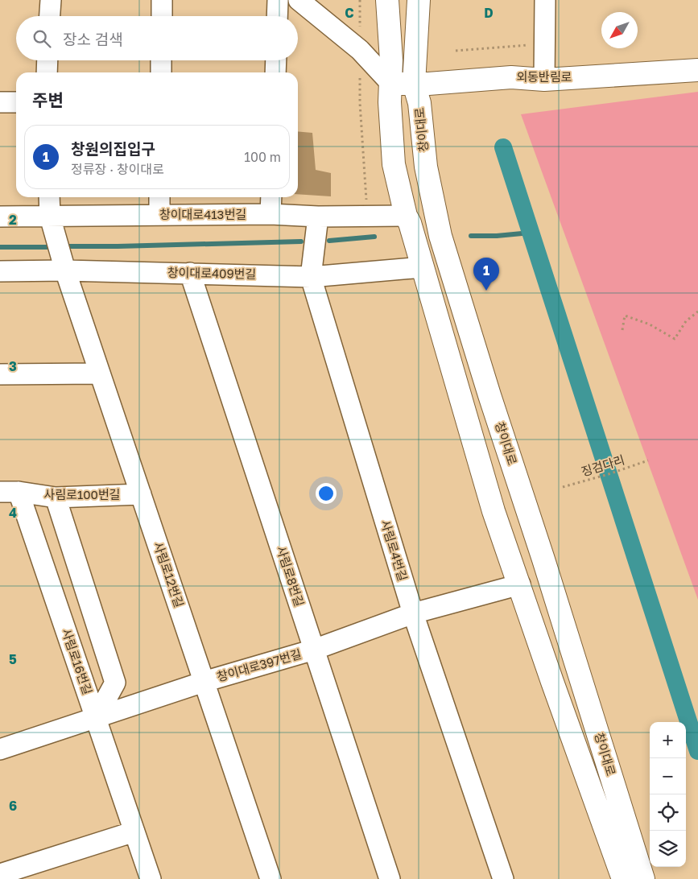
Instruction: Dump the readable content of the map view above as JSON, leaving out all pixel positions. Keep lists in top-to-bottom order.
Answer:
{
  "streets": {
    "main road": ["외동반림로", "창이대로"],
    "street": [
      "창이대로413번길",
      "창이대로409번길",
      "사림로100번길",
      "사림로4번길",
      "사림로12번길",
      "사림로8번길",
      "사림로16번길",
      "창이대로397번길"
    ],
    "path": ["징검다리"]
  },
  "crossings": [
    ["외동반림로", "창이대로"],
    ["창이대로", "창이대로413번길"],
    ["창이대로", "창이대로409번길"],
    ["창이대로", "창이대로397번길"],
    ["창이대로413번길", "사림로4번길"],
    ["창이대로413번길", "사림로12번길"],
    ["창이대로409번길", "사림로4번길"],
    ["창이대로409번길", "사림로12번길"],
    ["창이대로409번길", "사림로8번길"],
    ["사림로100번길", "사림로12번길"],
    ["사림로100번길", "사림로16번길"],
    ["사림로4번길", "창이대로397번길"],
    ["사림로12번길", "창이대로397번길"],
    ["사림로8번길", "창이대로397번길"],
    ["사림로16번길", "창이대로397번길"]
  ],
  "north": "bottom left",
  "page": {
    "search": "장소 검색",
    "heading": "주변",
    "list": [
      {
        "mark": "1",
        "name": "창원의집입구",
        "note": "정류장 · 창이대로",
        "value": "100 m"
      }
    ],
    "pins": "1",
    "map_buttons": ["+", "−"]
  },
  "grid": {
    "columns": ["C", "D"],
    "rows": [
      "2",
      "3",
      "4",
      "5",
      "6"
    ]
  }
}
